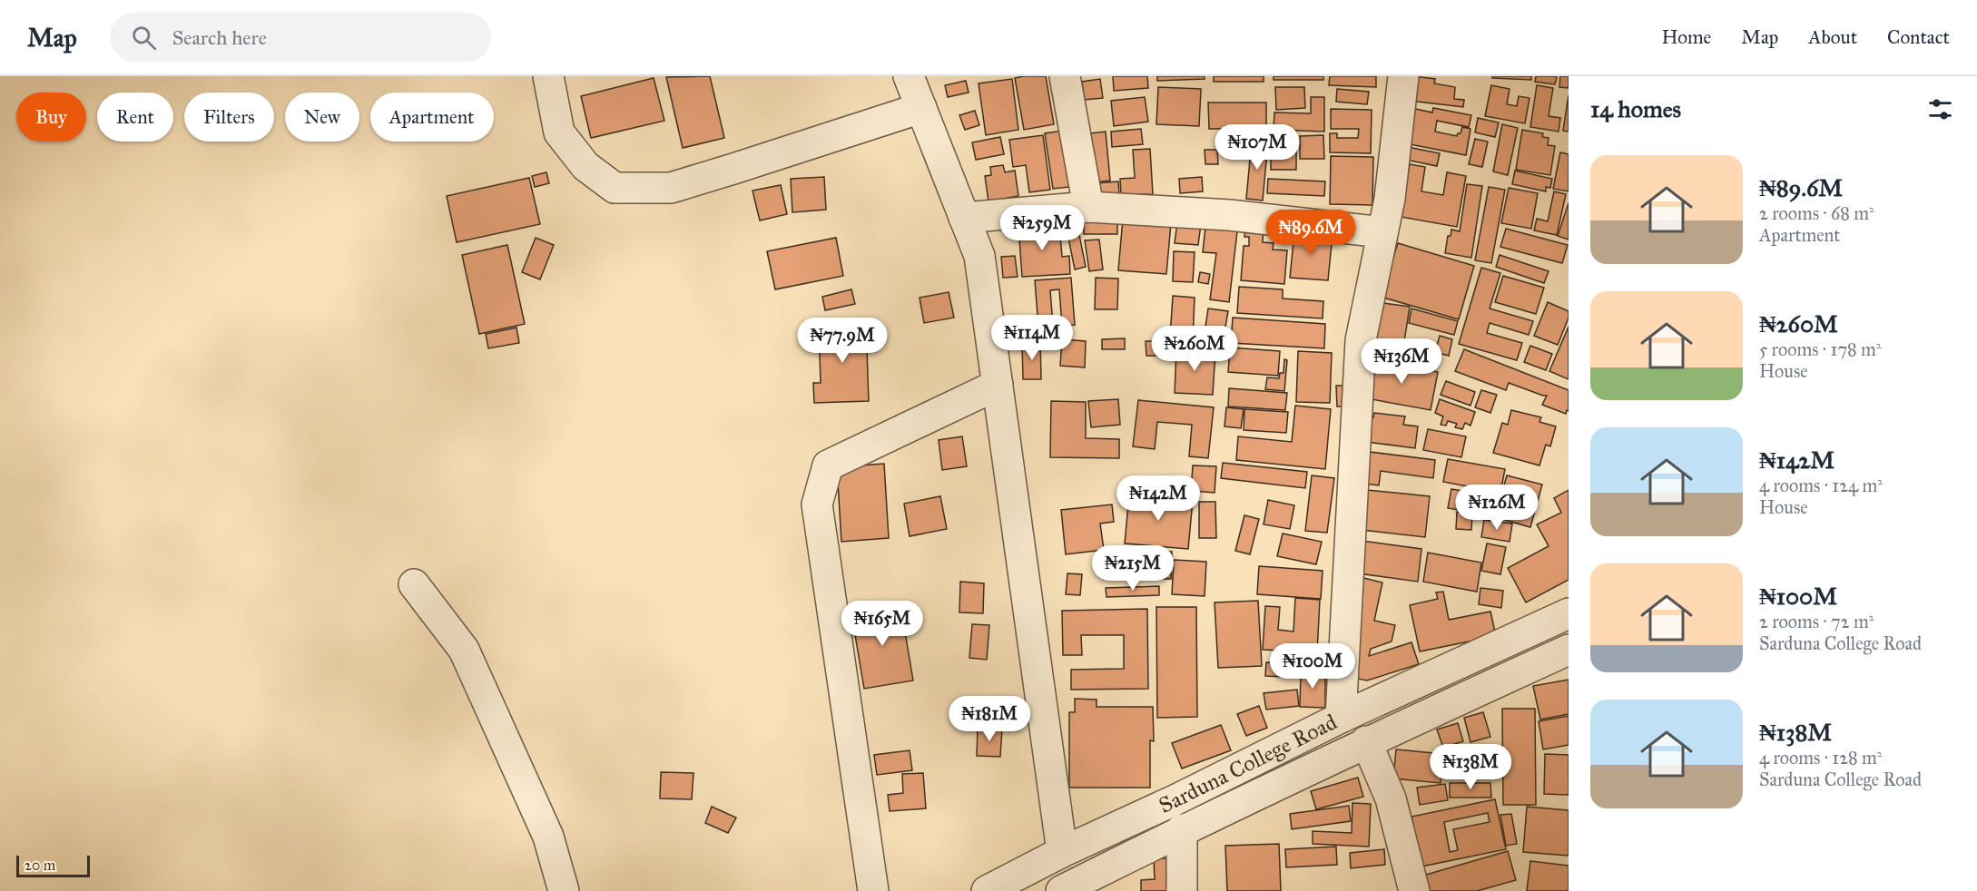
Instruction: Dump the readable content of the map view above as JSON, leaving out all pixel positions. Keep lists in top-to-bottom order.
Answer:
{
  "streets": {
    "street": ["Sarduna College Road"]
  },
  "scale_bar": "20 m",
  "page": {
    "header": "Map",
    "search": "Search here",
    "nav": [
      "Home",
      "Map",
      "About",
      "Contact"
    ],
    "heading": "14 homes",
    "chip": [
      "Buy",
      "Rent",
      "Filters",
      "New",
      "Apartment"
    ],
    "price": [
      "₦107M",
      "₦259M",
      "₦89.6M",
      "₦114M",
      "₦77.9M",
      "₦260M",
      "₦136M",
      "₦142M",
      "₦126M",
      "₦215M",
      "₦165M",
      "₦100M",
      "₦181M",
      "₦138M"
    ],
    "list": [
      {
        "name": "₦89.6M",
        "note": "2 rooms · 68 m² · Apartment"
      },
      {
        "name": "₦260M",
        "note": "5 rooms · 178 m² · House"
      },
      {
        "name": "₦142M",
        "note": "4 rooms · 124 m² · House"
      },
      {
        "name": "₦100M",
        "note": "2 rooms · 72 m² · Sarduna College Road"
      },
      {
        "name": "₦138M",
        "note": "4 rooms · 128 m² · Sarduna College Road"
      }
    ],
    "scale": "20 m"
  }
}
